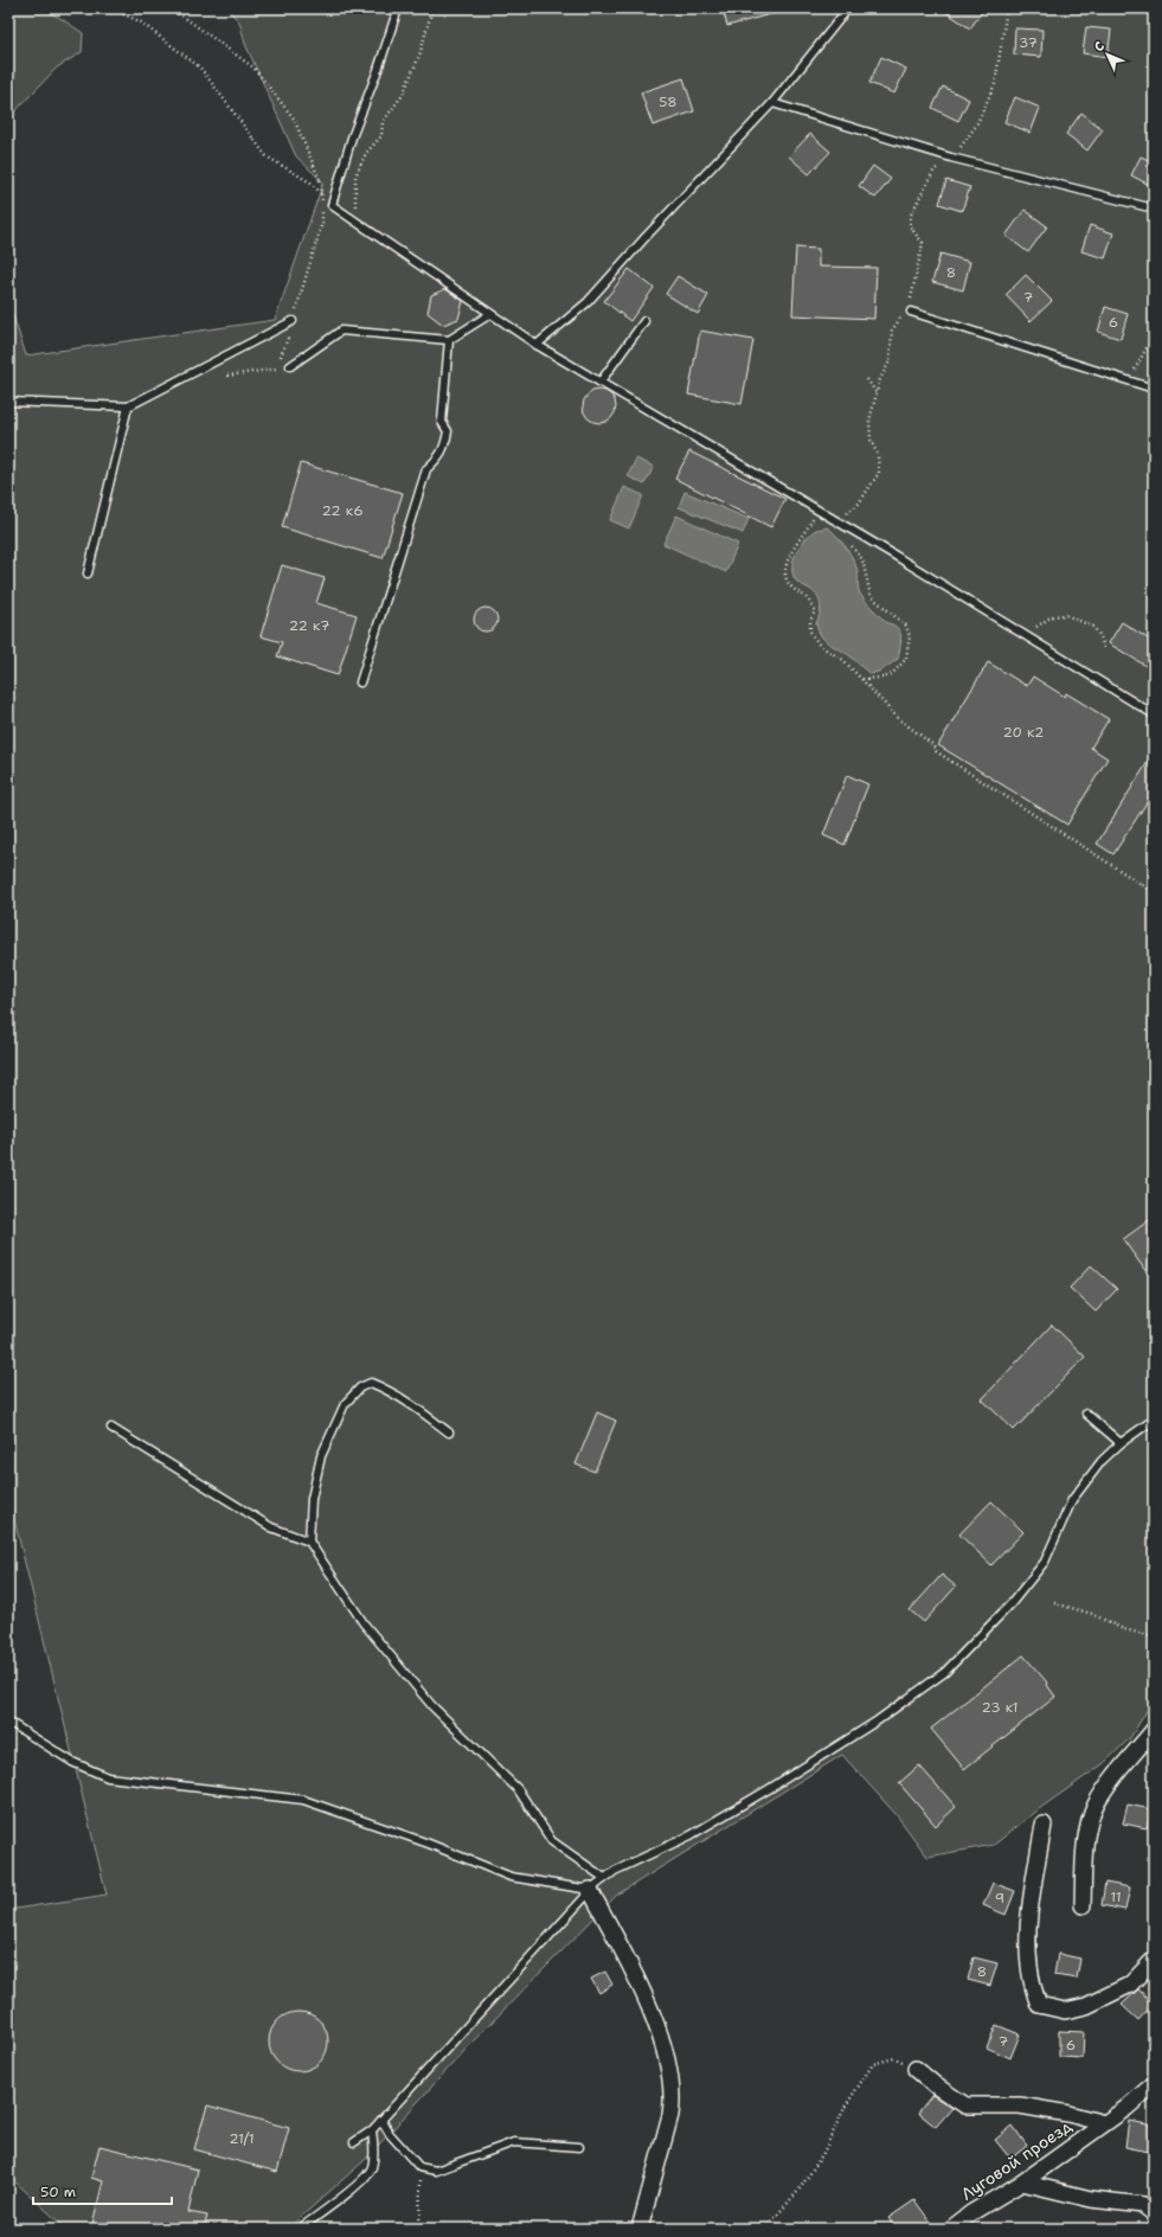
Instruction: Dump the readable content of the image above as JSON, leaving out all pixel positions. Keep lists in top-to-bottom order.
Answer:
{
  "streets": {
    "street": ["Луговой проезд"]
  },
  "house_numbers": [
    "37",
    "58",
    "8",
    "7",
    "6",
    "22 к6",
    "22 к7",
    "20 к2",
    "23 к1",
    "11",
    "9",
    "8",
    "7",
    "6",
    "21/1"
  ],
  "scale_bar": "50 m",
  "north": "top left"
}
